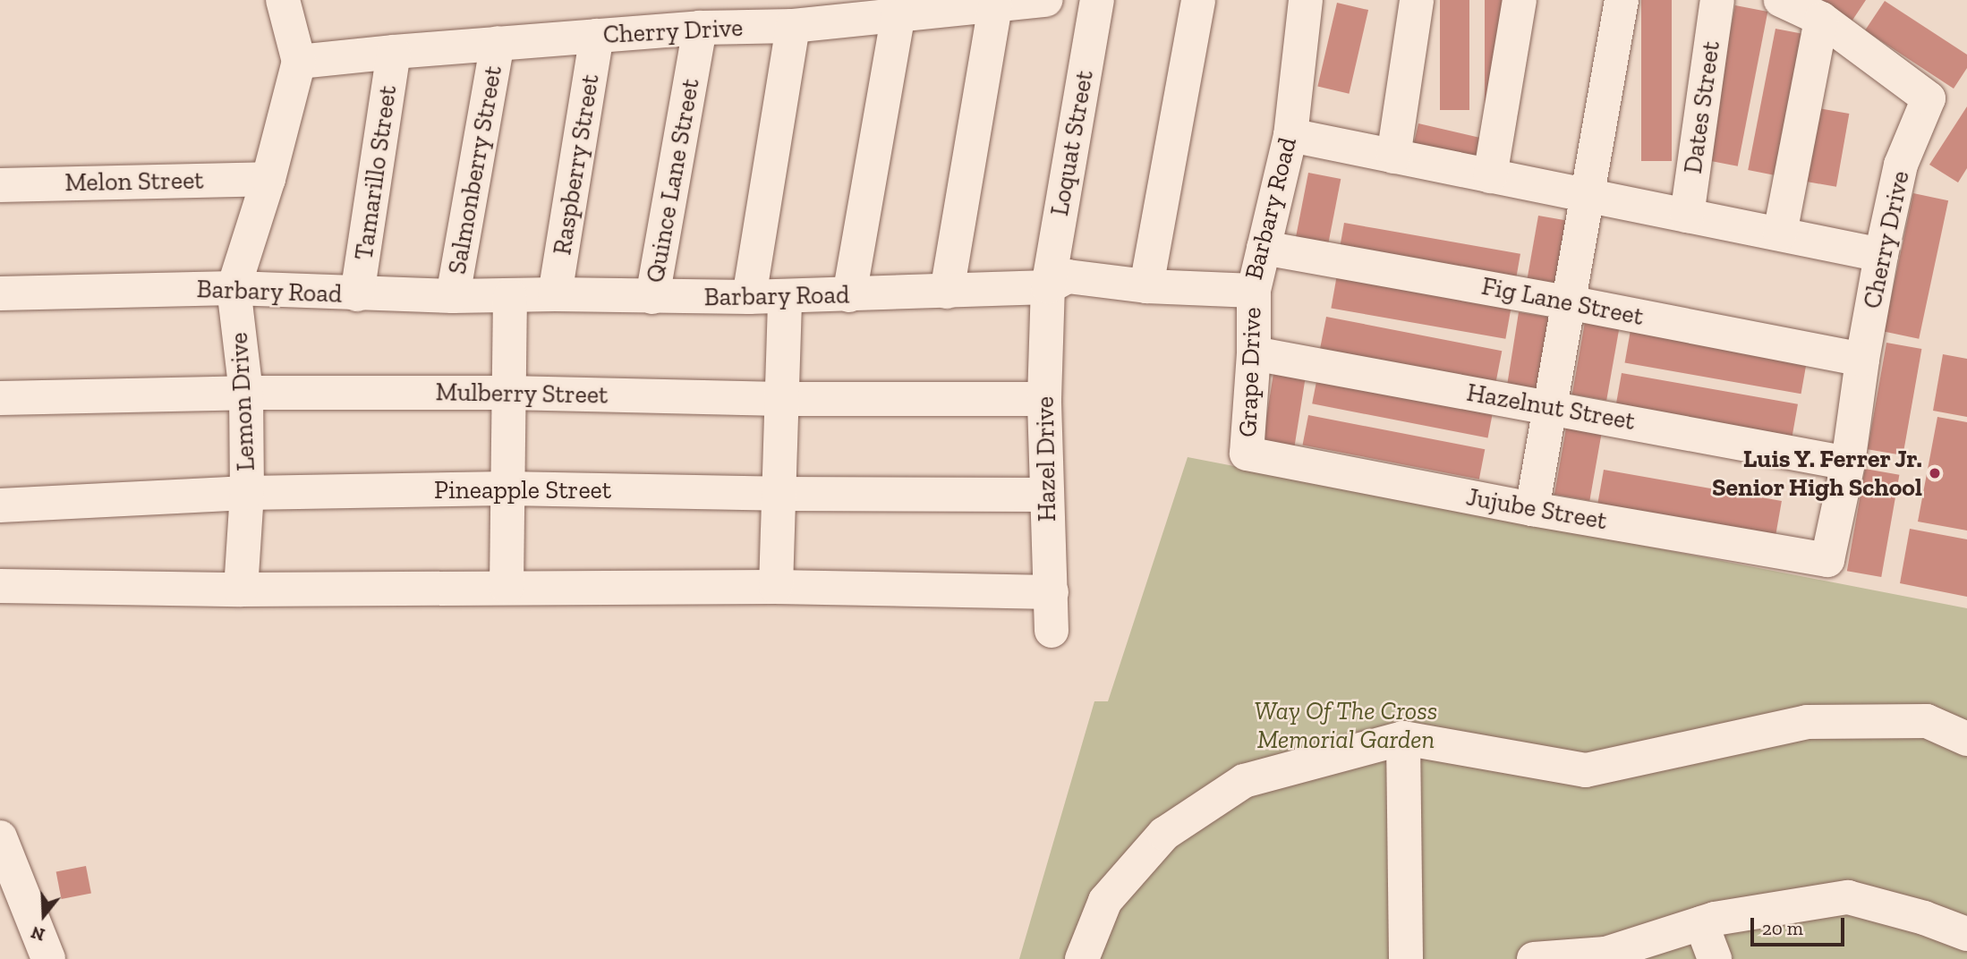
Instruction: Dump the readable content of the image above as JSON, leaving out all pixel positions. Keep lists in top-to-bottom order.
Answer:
{
  "streets": {
    "street": [
      "Cherry Drive",
      "Dates Street",
      "Loquat Street",
      "Raspberry Street",
      "Salmonberry Street",
      "Tamarillo Street",
      "Quince Lane Street",
      "Melon Street",
      "Barbary Road",
      "Fig Lane Street",
      "Grape Drive",
      "Mulberry Street",
      "Lemon Drive",
      "Hazelnut Street",
      "Hazel Drive",
      "Pineapple Street",
      "Jujube Street"
    ]
  },
  "crossings": [
    ["Cherry Drive", "Raspberry Street"],
    ["Cherry Drive", "Salmonberry Street"],
    ["Cherry Drive", "Tamarillo Street"],
    ["Cherry Drive", "Quince Lane Street"],
    ["Cherry Drive", "Fig Lane Street"],
    ["Cherry Drive", "Lemon Drive"],
    ["Cherry Drive", "Hazelnut Street"],
    ["Cherry Drive", "Jujube Street"],
    ["Loquat Street", "Barbary Road"],
    ["Loquat Street", "Hazel Drive"],
    ["Raspberry Street", "Barbary Road"],
    ["Salmonberry Street", "Barbary Road"],
    ["Tamarillo Street", "Barbary Road"],
    ["Quince Lane Street", "Barbary Road"],
    ["Melon Street", "Lemon Drive"],
    ["Barbary Road", "Fig Lane Street"],
    ["Barbary Road", "Grape Drive"],
    ["Barbary Road", "Lemon Drive"],
    ["Barbary Road", "Hazel Drive"],
    ["Grape Drive", "Hazelnut Street"],
    ["Grape Drive", "Jujube Street"],
    ["Mulberry Street", "Lemon Drive"],
    ["Mulberry Street", "Hazel Drive"],
    ["Lemon Drive", "Pineapple Street"],
    ["Hazel Drive", "Pineapple Street"]
  ],
  "parks": ["Way Of The Cross Memorial Garden"],
  "places": ["Luis Y. Ferrer Jr. Senior High School"],
  "scale_bar": "20 m",
  "north": "bottom"
}
